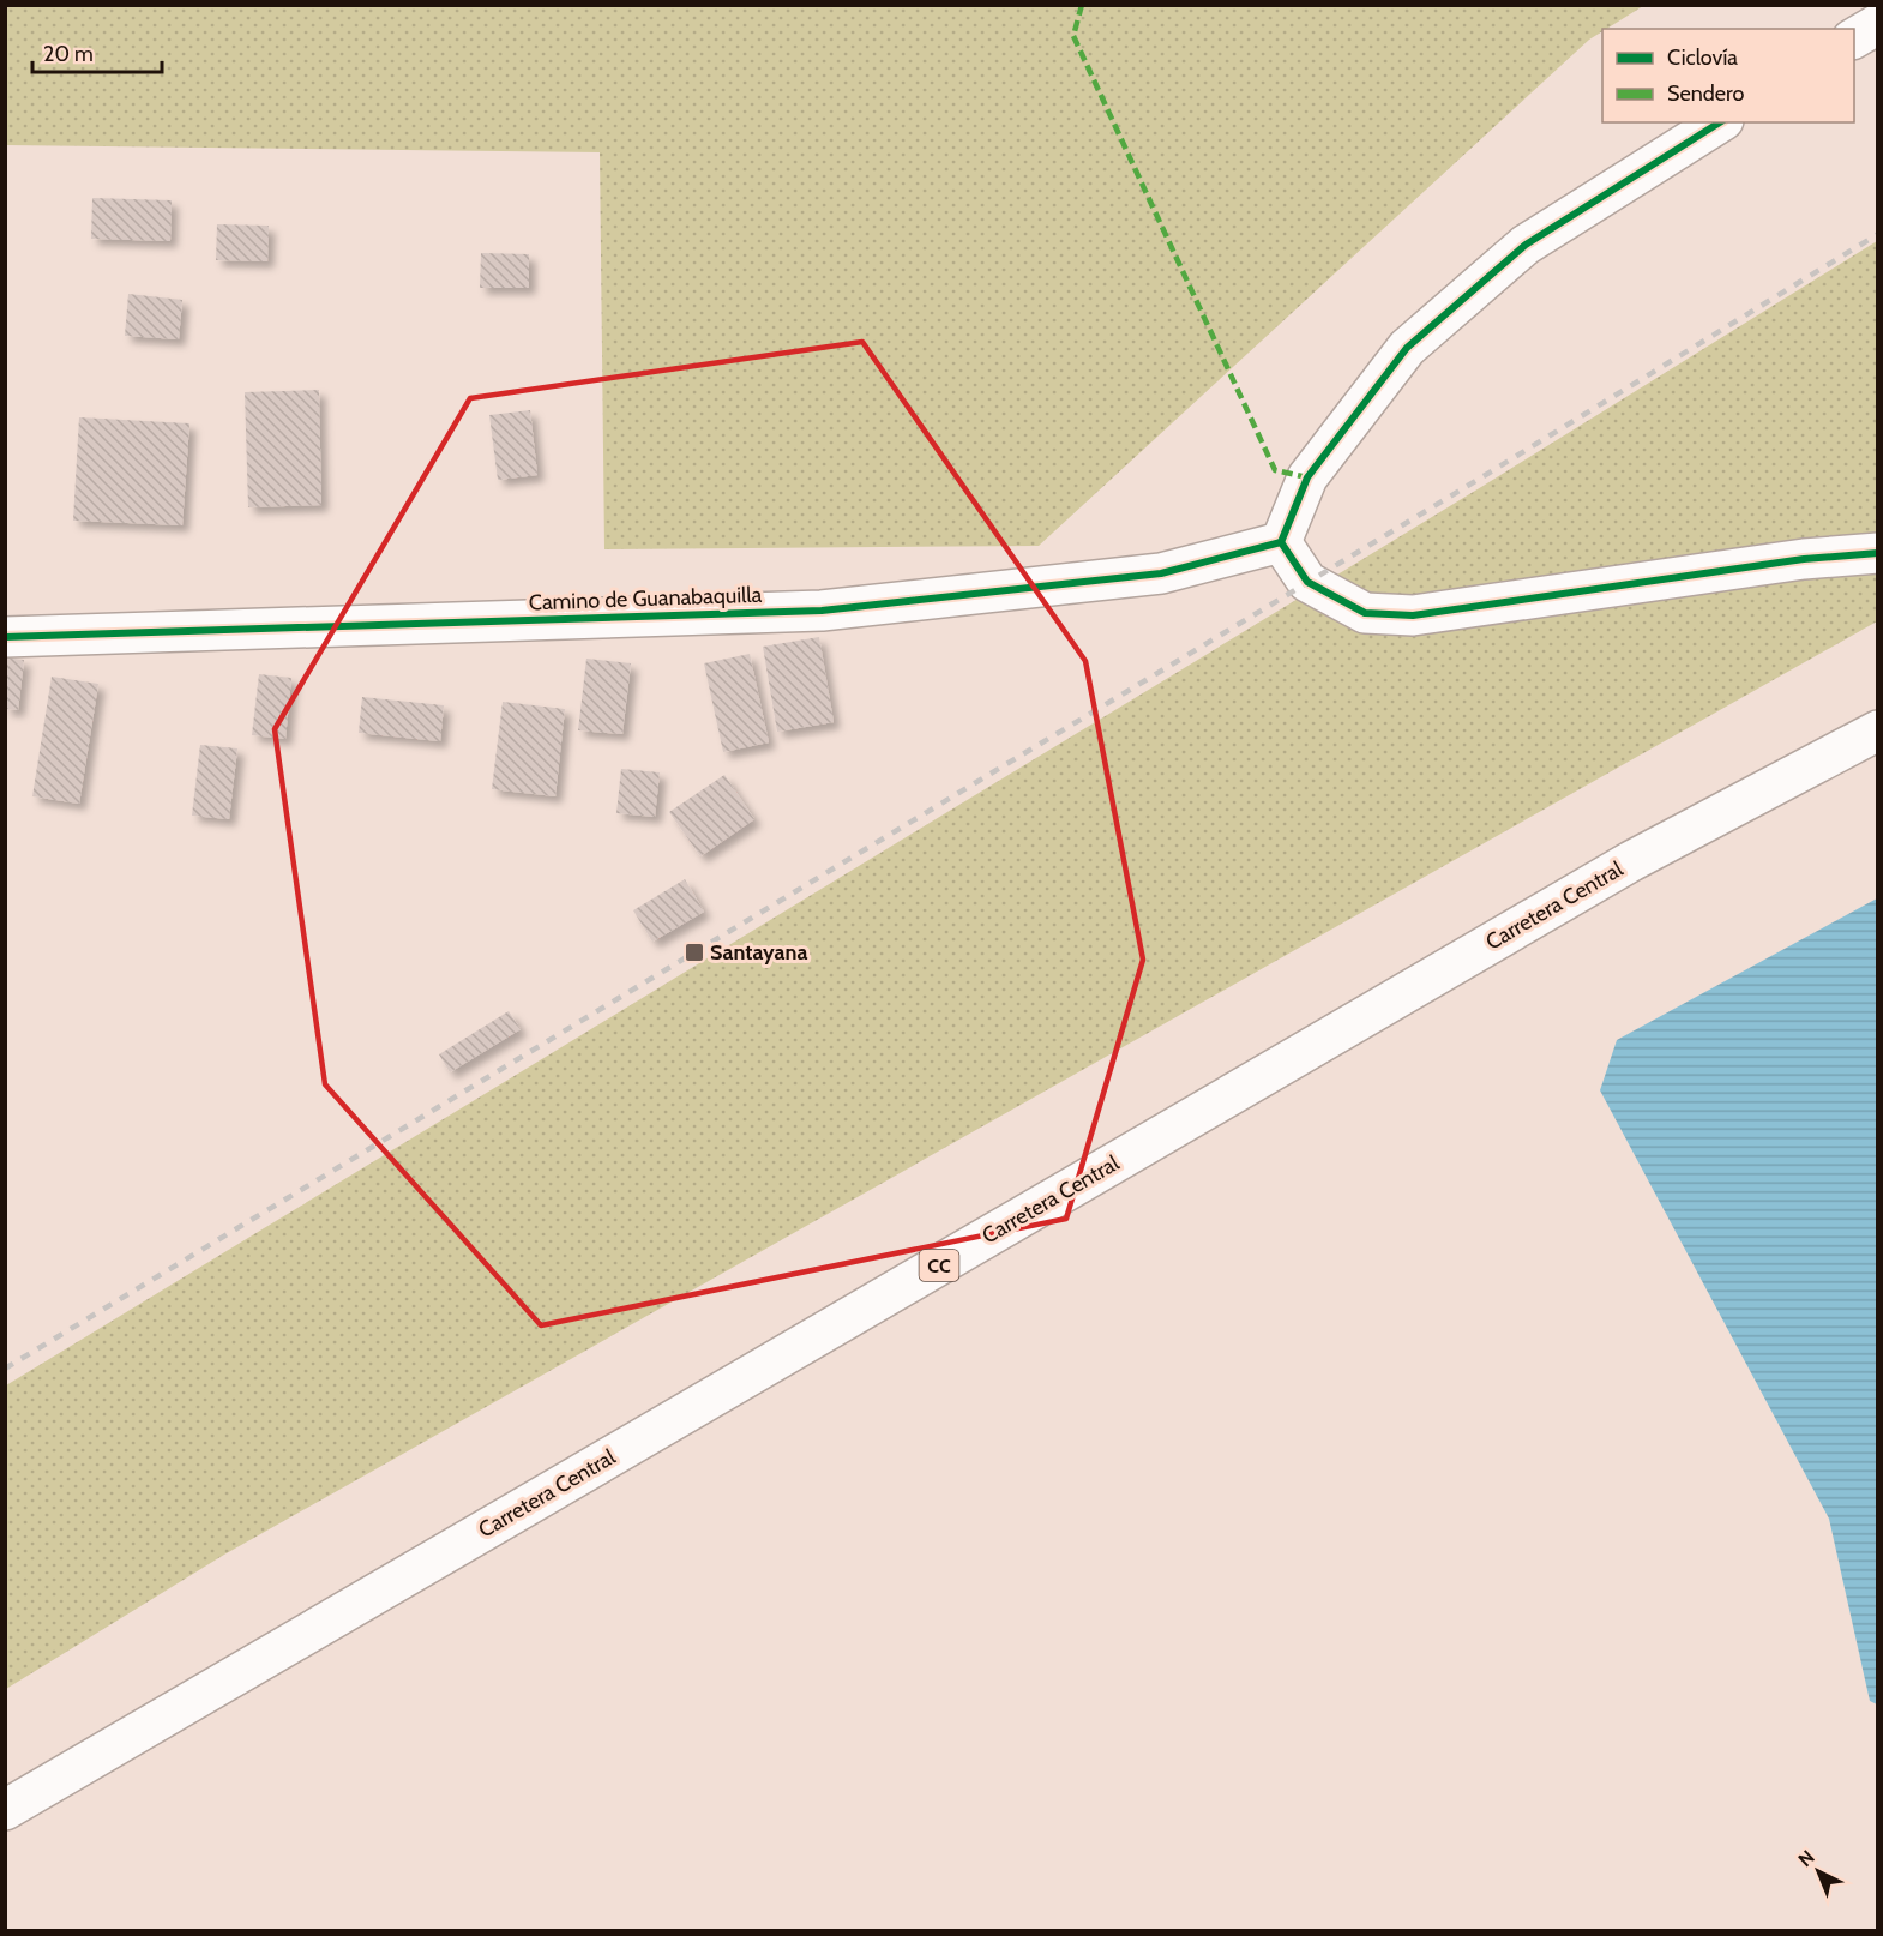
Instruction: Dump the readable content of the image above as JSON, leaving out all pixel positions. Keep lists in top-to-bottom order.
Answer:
{
  "streets": {
    "main road": ["Camino de Guanabaquilla", "Carretera Central", "CC"]
  },
  "places": {
    "transit": ["Santayana"]
  },
  "legend": ["Ciclovía", "Sendero"],
  "scale_bar": "20 m",
  "north": "top left"
}
